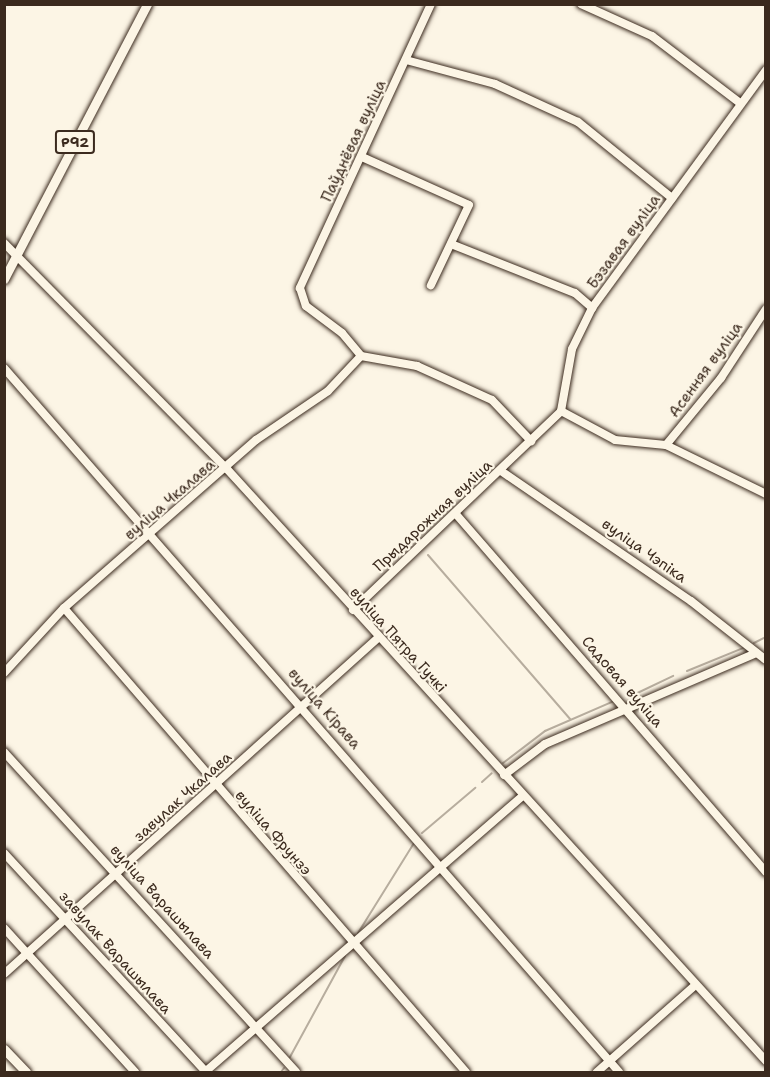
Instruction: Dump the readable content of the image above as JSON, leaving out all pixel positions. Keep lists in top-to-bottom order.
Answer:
{
  "streets": {
    "main road": ["Р92"],
    "street": [
      "Паўднёвая вуліца",
      "Бэзавая вуліца",
      "Асенняя вуліца",
      "вуліца Чкалава",
      "Прыдарожная вуліца",
      "вуліца Чэпіка",
      "вуліца Пятра Гучкі",
      "Садовая вуліца",
      "вуліца Кірава",
      "завулак Чкалава",
      "вуліца Фрунзэ",
      "вуліца Варашылава",
      "завулак Варашылава"
    ]
  },
  "crossings": [
    ["Паўднёвая вуліца", "вуліца Чкалава"],
    ["Р92", "вуліца Пятра Гучкі"],
    ["вуліца Чкалава", "вуліца Пятра Гучкі"],
    ["вуліца Чкалава", "вуліца Кірава"],
    ["вуліца Чкалава", "вуліца Фрунзэ"],
    ["Прыдарожная вуліца", "вуліца Чэпіка"],
    ["Прыдарожная вуліца", "вуліца Пятра Гучкі"],
    ["Прыдарожная вуліца", "Садовая вуліца"],
    ["вуліца Пятра Гучкі", "завулак Чкалава"],
    ["вуліца Кірава", "завулак Чкалава"],
    ["завулак Чкалава", "вуліца Фрунзэ"],
    ["завулак Чкалава", "вуліца Варашылава"],
    ["завулак Чкалава", "завулак Варашылава"]
  ]
}
